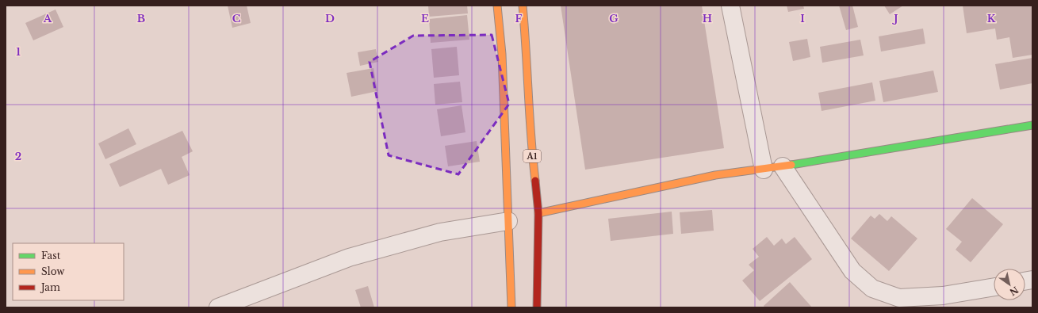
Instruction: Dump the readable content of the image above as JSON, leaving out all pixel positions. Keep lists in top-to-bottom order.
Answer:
{
  "streets": {
    "main road": ["A1"]
  },
  "legend": ["Fast", "Slow", "Jam"],
  "north": "bottom right",
  "grid": {
    "columns": [
      "A",
      "B",
      "C",
      "D",
      "E",
      "F",
      "G",
      "H",
      "I",
      "J",
      "K"
    ],
    "rows": ["1", "2"]
  }
}
